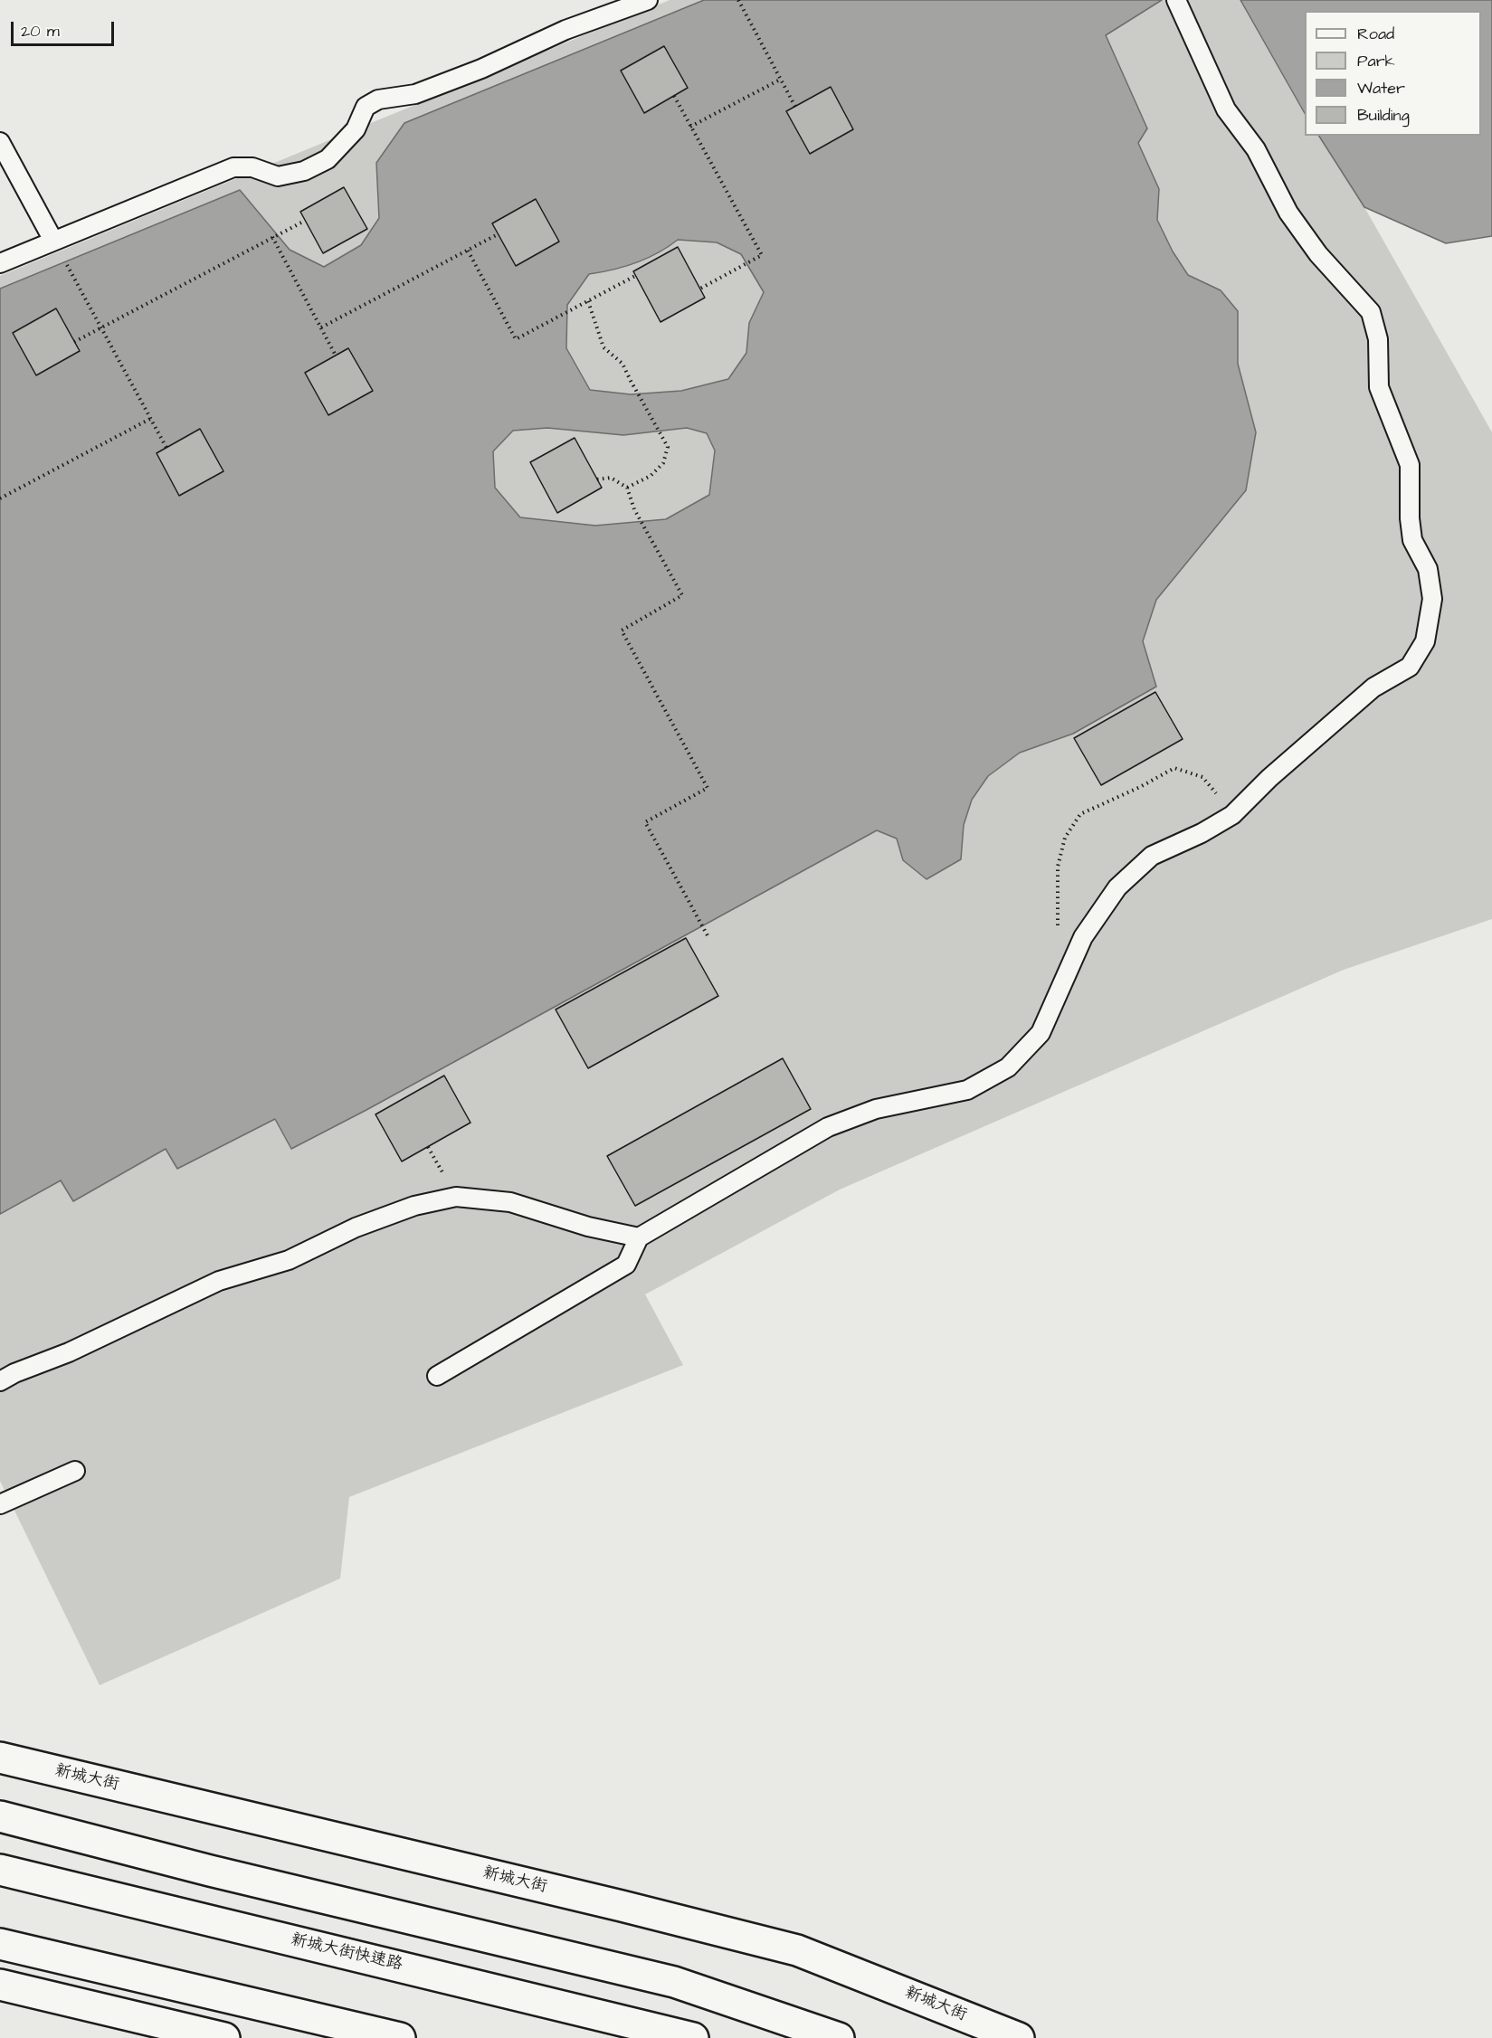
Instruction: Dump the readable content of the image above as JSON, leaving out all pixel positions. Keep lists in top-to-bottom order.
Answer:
{
  "streets": {
    "main road": ["新城大街", "新城大街快速路"]
  },
  "legend": [
    "Road",
    "Park",
    "Water",
    "Building"
  ],
  "scale_bar": "20 m"
}
